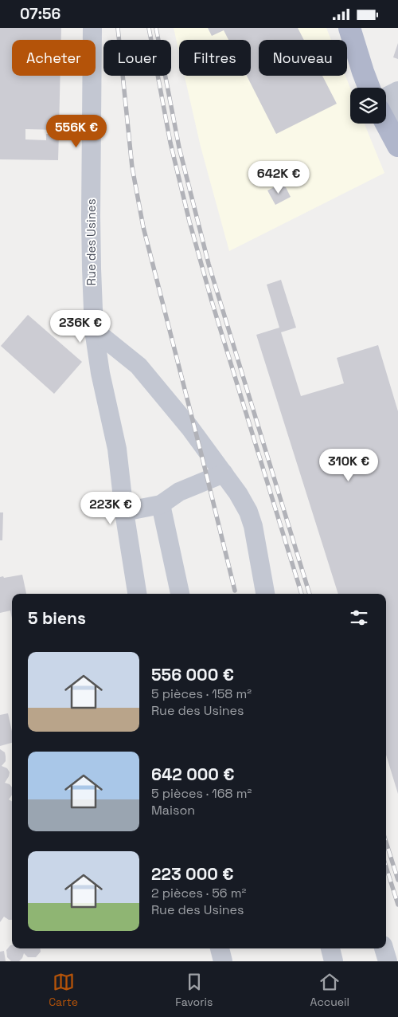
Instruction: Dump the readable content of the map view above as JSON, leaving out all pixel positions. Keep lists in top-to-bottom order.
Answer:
{
  "streets": {
    "street": ["Rue des Usines"]
  },
  "page": {
    "status": "07:56",
    "chip": [
      "Acheter",
      "Louer",
      "Filtres",
      "Nouveau"
    ],
    "price": [
      "556K €",
      "642K €",
      "236K €",
      "310K €",
      "223K €"
    ],
    "heading": "5 biens",
    "list": [
      {
        "name": "556 000 €",
        "note": "5 pièces · 158 m² · Rue des Usines"
      },
      {
        "name": "642 000 €",
        "note": "5 pièces · 168 m² · Maison"
      },
      {
        "name": "223 000 €",
        "note": "2 pièces · 56 m² · Rue des Usines"
      }
    ],
    "tabs": ["Carte", "Favoris", "Accueil"]
  }
}
